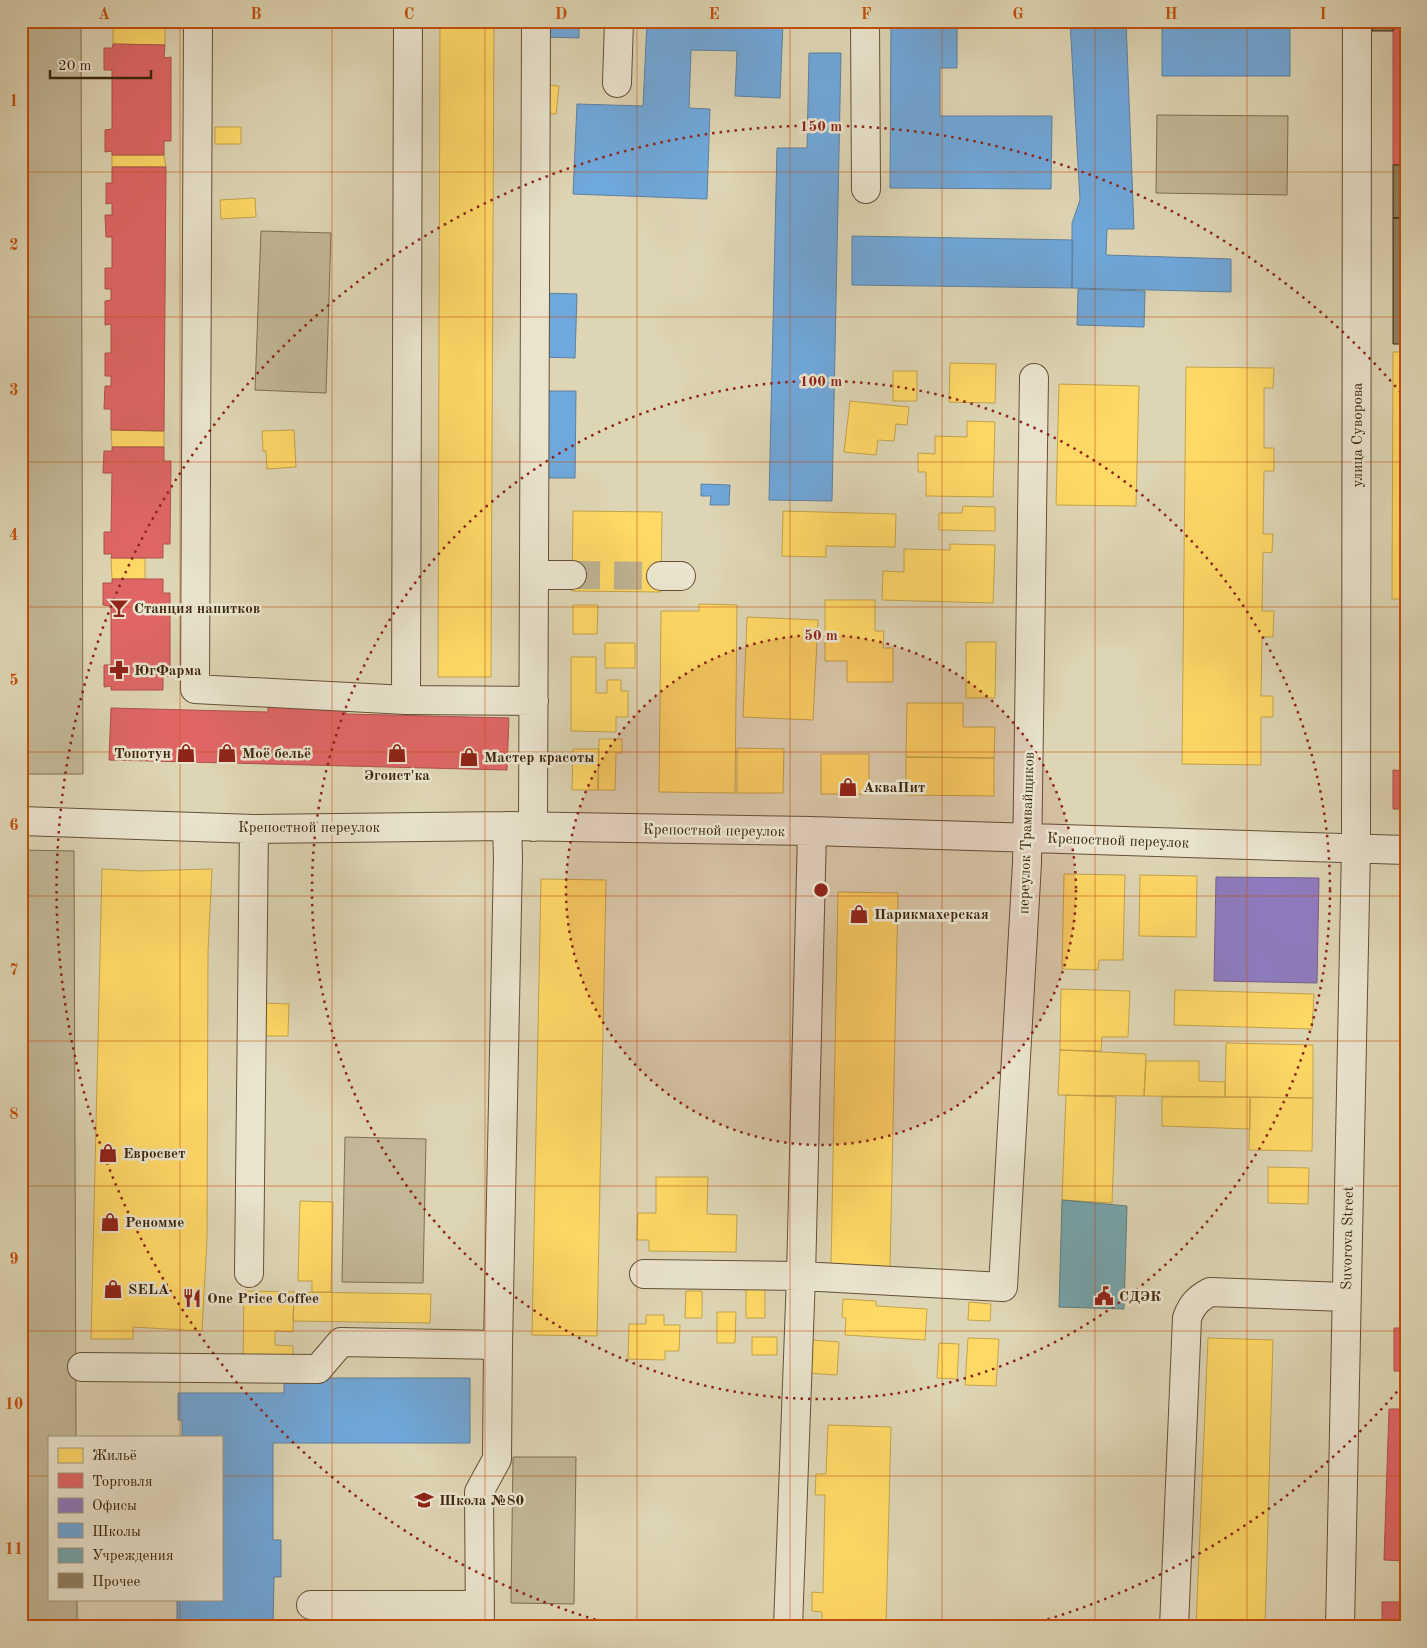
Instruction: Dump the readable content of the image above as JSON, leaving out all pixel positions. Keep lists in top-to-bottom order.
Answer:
{
  "streets": {
    "street": [
      "улица Суворова",
      "Крепостной переулок",
      "переулок Трамвайщиков",
      "Suvorova Street"
    ]
  },
  "crossings": [
    ["улица Суворова", "Крепостной переулок"],
    ["улица Суворова", "Suvorova Street"],
    ["Крепостной переулок", "переулок Трамвайщиков"],
    ["Крепостной переулок", "Suvorova Street"]
  ],
  "places": {
    "bar": ["Станция напитков"],
    "pharmacy": ["ЮгФарма"],
    "shop": [
      "Топотун",
      "Моё бельё",
      "Эгоист'ка",
      "Мастер красоты",
      "АкваПит",
      "Парикмахерская",
      "Евросвет",
      "Реномме",
      "SELA"
    ],
    "public building": ["СДЭК"],
    "restaurant": ["One Price Coffee"],
    "school or university": ["Школа №80"]
  },
  "legend": [
    "Жильё",
    "Торговля",
    "Офисы",
    "Школы",
    "Учреждения",
    "Прочее"
  ],
  "scale_bar": "20 m",
  "grid": {
    "columns": [
      "A",
      "B",
      "C",
      "D",
      "E",
      "F",
      "G",
      "H",
      "I"
    ],
    "rows": [
      "1",
      "2",
      "3",
      "4",
      "5",
      "6",
      "7",
      "8",
      "9",
      "10",
      "11"
    ]
  },
  "rings": ["150 m", "100 m", "50 m"]
}
